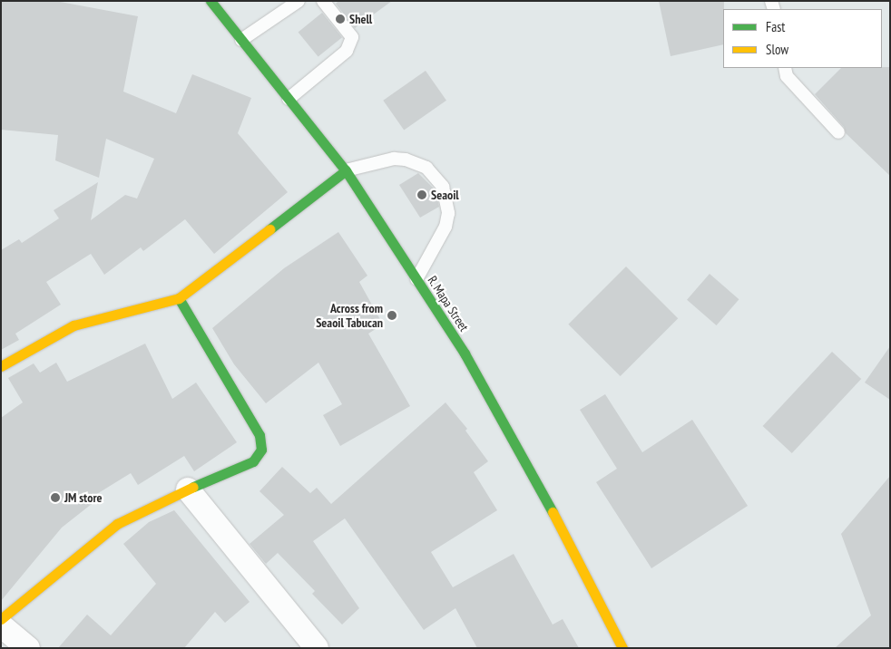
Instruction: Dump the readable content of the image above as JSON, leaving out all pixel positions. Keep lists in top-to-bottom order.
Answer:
{
  "streets": {
    "street": ["R. Mapa Street"]
  },
  "places": [
    "Shell",
    "Seaoil",
    "Across from Seaoil Tabucan",
    "JM store"
  ],
  "legend": ["Fast", "Slow"]
}
